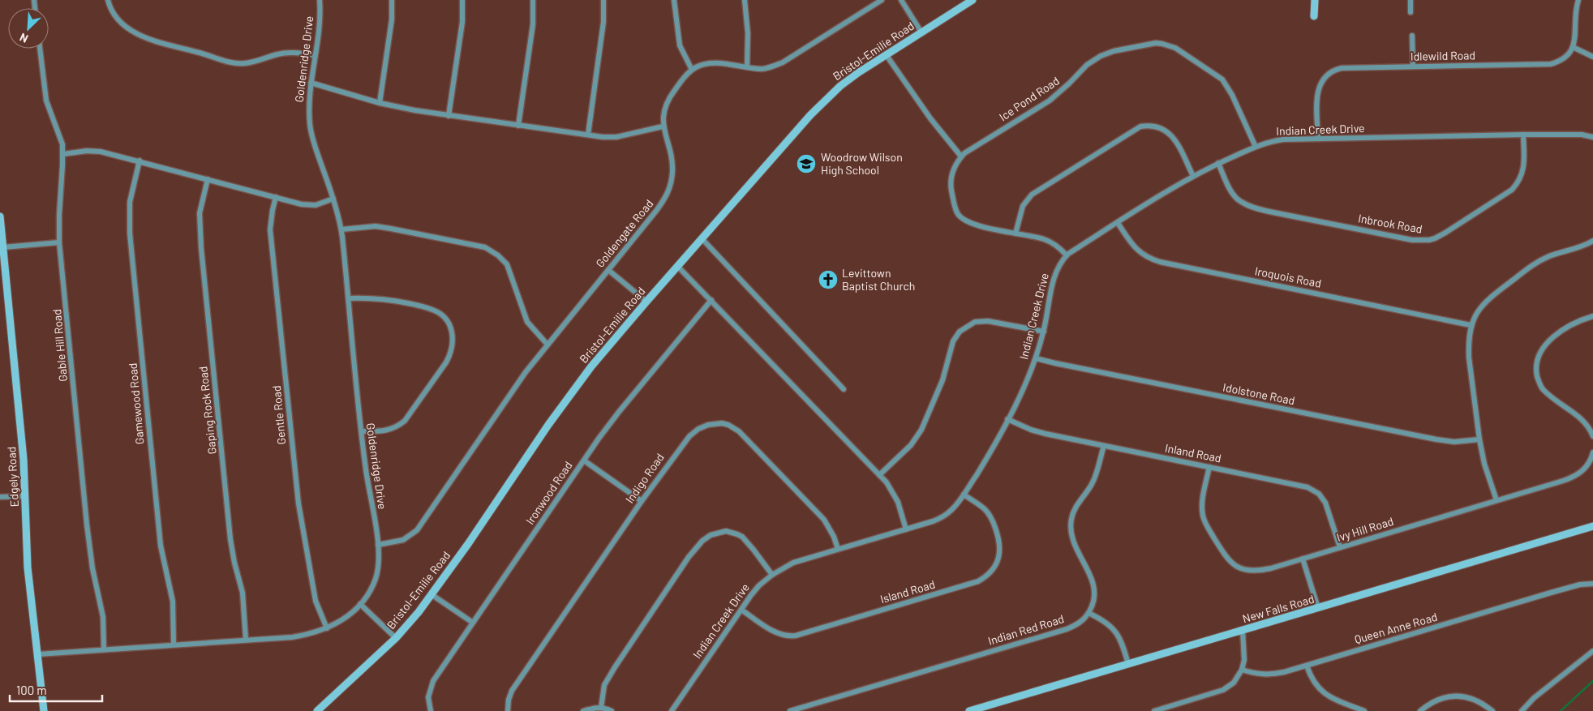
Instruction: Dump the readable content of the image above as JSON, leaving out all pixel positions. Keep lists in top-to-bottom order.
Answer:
{
  "streets": {
    "main road": ["Bristol-Emilie Road", "Edgely Road", "New Falls Road"],
    "street": [
      "Idlewild Road",
      "Goldenridge Drive",
      "Ice Pond Road",
      "Indian Creek Drive",
      "Inbrook Road",
      "Goldengate Road",
      "Iroquois Road",
      "Gable Hill Road",
      "Idolstone Road",
      "Gamewood Road",
      "Gaping Rock Road",
      "Gentle Road",
      "Inland Road",
      "Indigo Road",
      "Ironwood Road",
      "Ivy Hill Road",
      "Island Road",
      "Queen Anne Road",
      "Indian Red Road"
    ]
  },
  "crossings": [
    ["Idlewild Road", "Indian Creek Drive"],
    ["Goldenridge Drive", "Goldengate Road"],
    ["Goldenridge Drive", "Gable Hill Road"],
    ["Goldenridge Drive", "Gamewood Road"],
    ["Goldenridge Drive", "Gaping Rock Road"],
    ["Goldenridge Drive", "Gentle Road"],
    ["Goldenridge Drive", "Edgely Road"],
    ["Ice Pond Road", "Indian Creek Drive"],
    ["Indian Creek Drive", "Inbrook Road"],
    ["Indian Creek Drive", "Iroquois Road"],
    ["Indian Creek Drive", "Idolstone Road"],
    ["Indian Creek Drive", "Inland Road"],
    ["Indian Creek Drive", "Indigo Road"],
    ["Indian Creek Drive", "Island Road"],
    ["Inland Road", "Ivy Hill Road"]
  ],
  "places": {
    "school or university": ["Woodrow Wilson High School"],
    "church": ["Levittown Baptist Church"]
  },
  "scale_bar": "100 m",
  "north": "bottom left"
}
